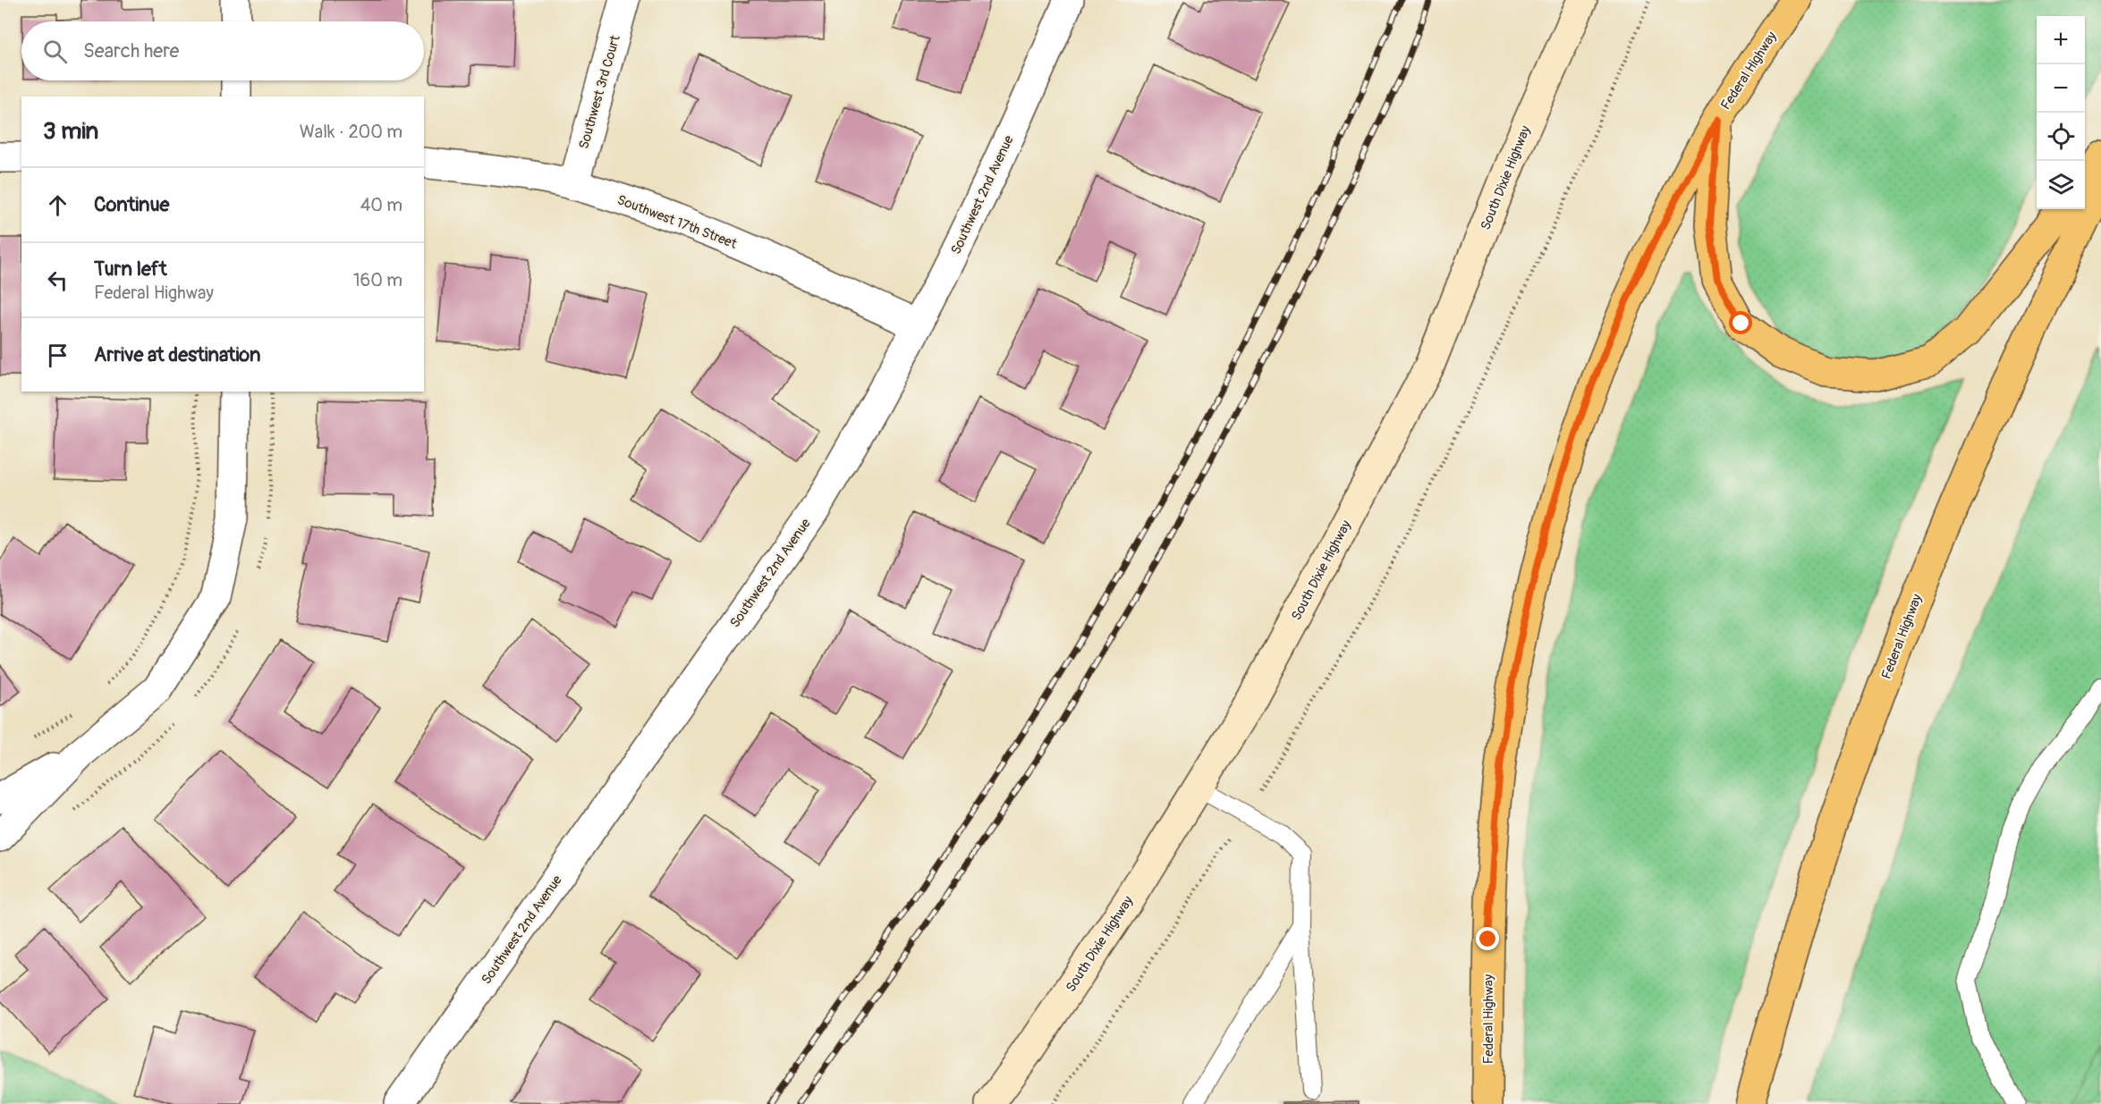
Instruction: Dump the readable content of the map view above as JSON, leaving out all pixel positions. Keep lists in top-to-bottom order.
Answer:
{
  "streets": {
    "main road": ["Federal Highway", "South Dixie Highway"],
    "street": ["Southwest 3rd Court", "Southwest 2nd Avenue", "Southwest 17th Street"]
  },
  "crossings": [
    ["Southwest 3rd Court", "Southwest 17th Street"],
    ["Southwest 2nd Avenue", "Southwest 17th Street"]
  ],
  "page": {
    "map_buttons": ["+", "−"],
    "search": "Search here",
    "heading": ["3 min", "Walk · 200 m"],
    "list": [
      ["Continue", "40 m"],
      ["Turn left", "Federal Highway", "160 m"],
      "Arrive at destination"
    ]
  }
}
